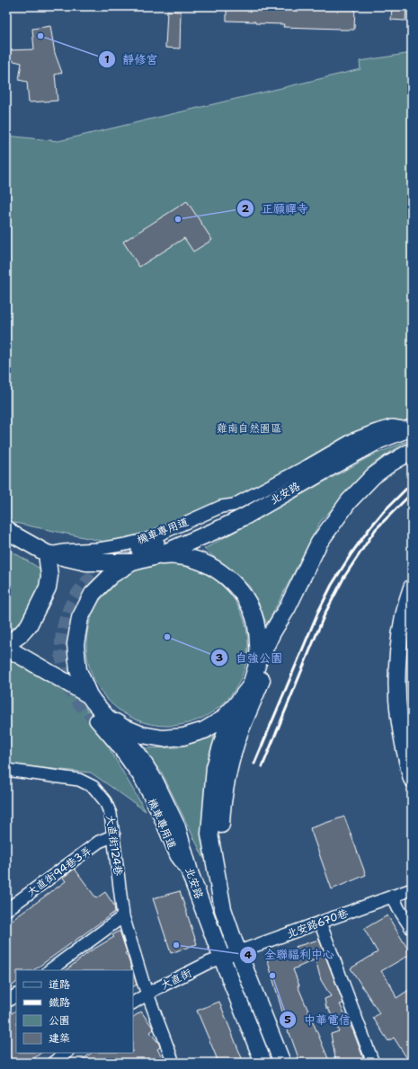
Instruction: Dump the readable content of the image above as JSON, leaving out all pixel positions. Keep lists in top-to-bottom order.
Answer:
{
  "streets": {
    "main road": ["北安路"],
    "street": [
      "機車專用道",
      "大直街124巷",
      "大直街94巷3弄",
      "北安路670巷",
      "大直街"
    ]
  },
  "crossings": [
    ["北安路", "機車專用道"],
    ["北安路", "北安路670巷"],
    ["北安路", "大直街"],
    ["大直街124巷", "大直街94巷3弄"],
    ["大直街124巷", "大直街"],
    ["北安路670巷", "大直街"]
  ],
  "parks": ["雞南自然園區"],
  "places": [
    "靜修宮",
    "正願禪寺",
    "自強公園",
    "全聯福利中心",
    "中華電信"
  ],
  "legend": [
    "道路",
    "鐵路",
    "公園",
    "建築"
  ]
}
